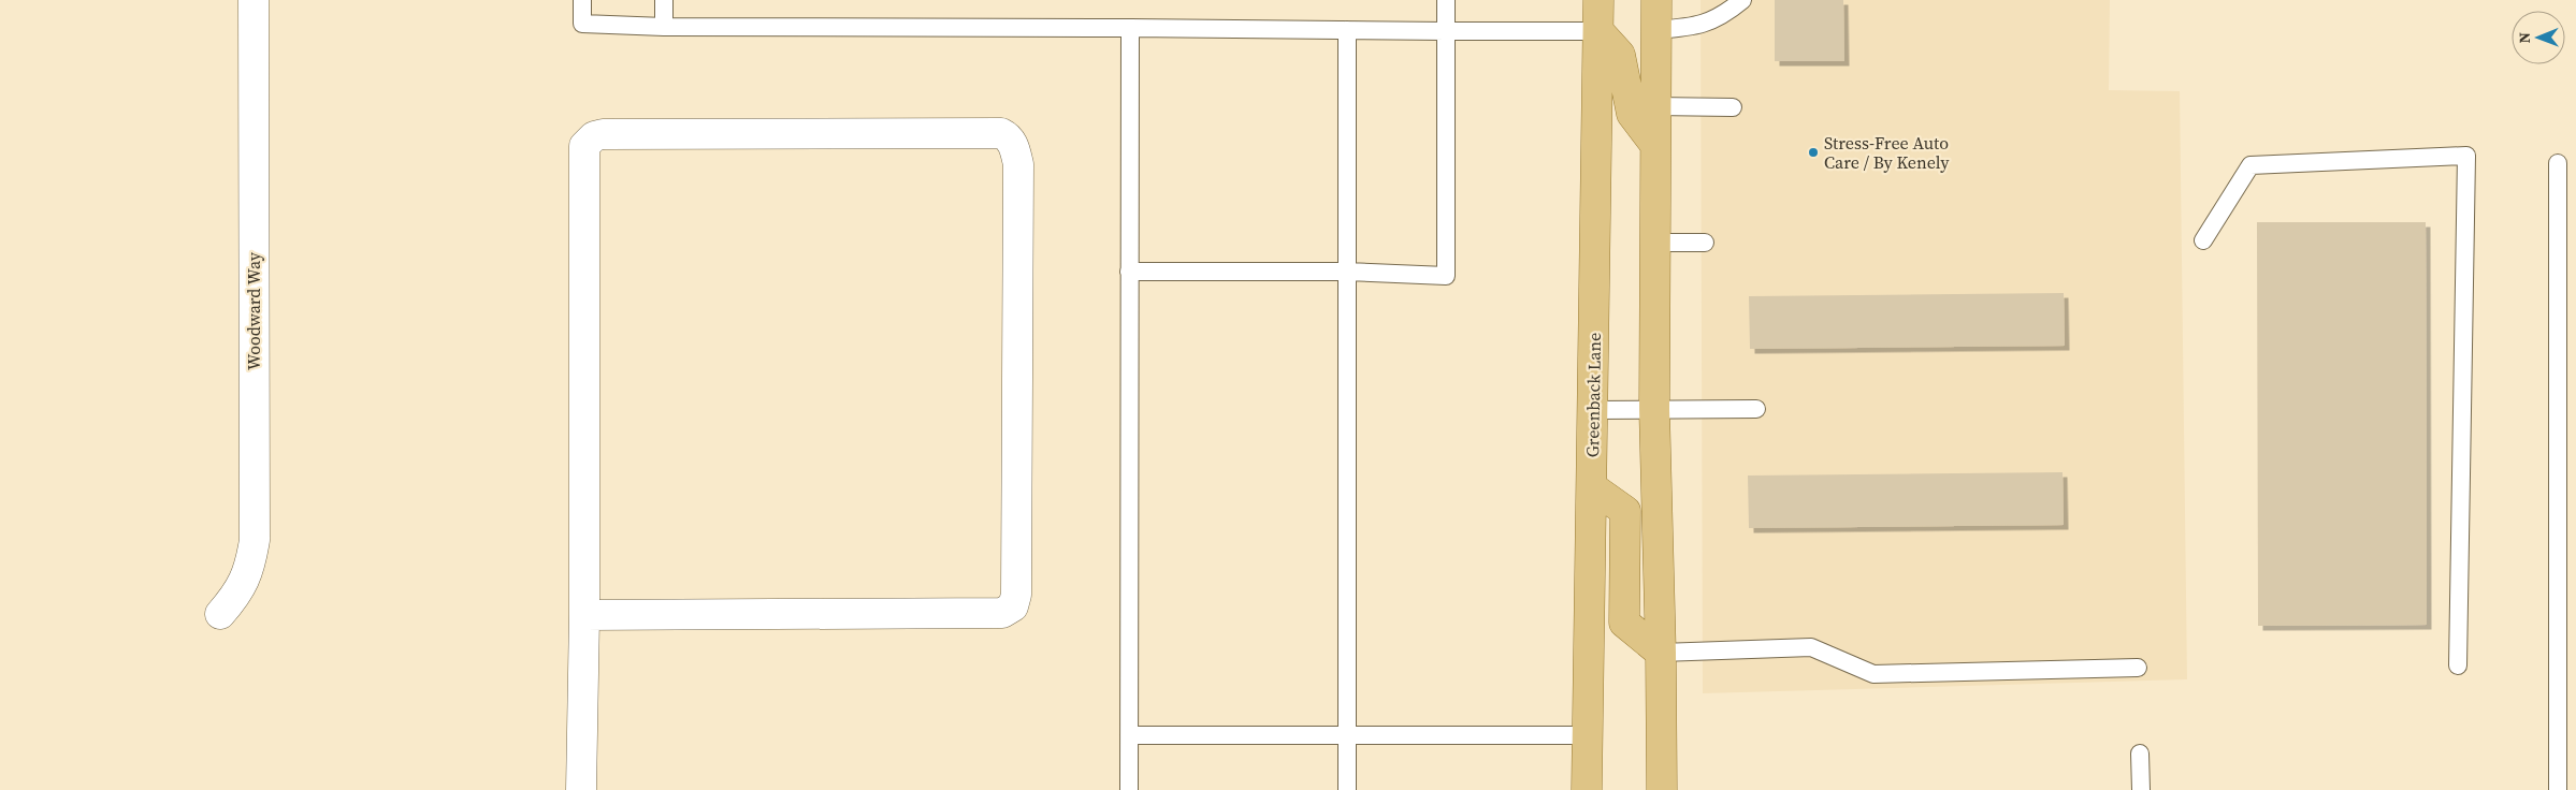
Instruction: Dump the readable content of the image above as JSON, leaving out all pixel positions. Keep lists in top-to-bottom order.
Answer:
{
  "streets": {
    "main road": ["Greenback Lane"],
    "street": ["Woodward Way"]
  },
  "places": ["Stress-Free Auto Care / By Kenely"],
  "north": "left"
}
